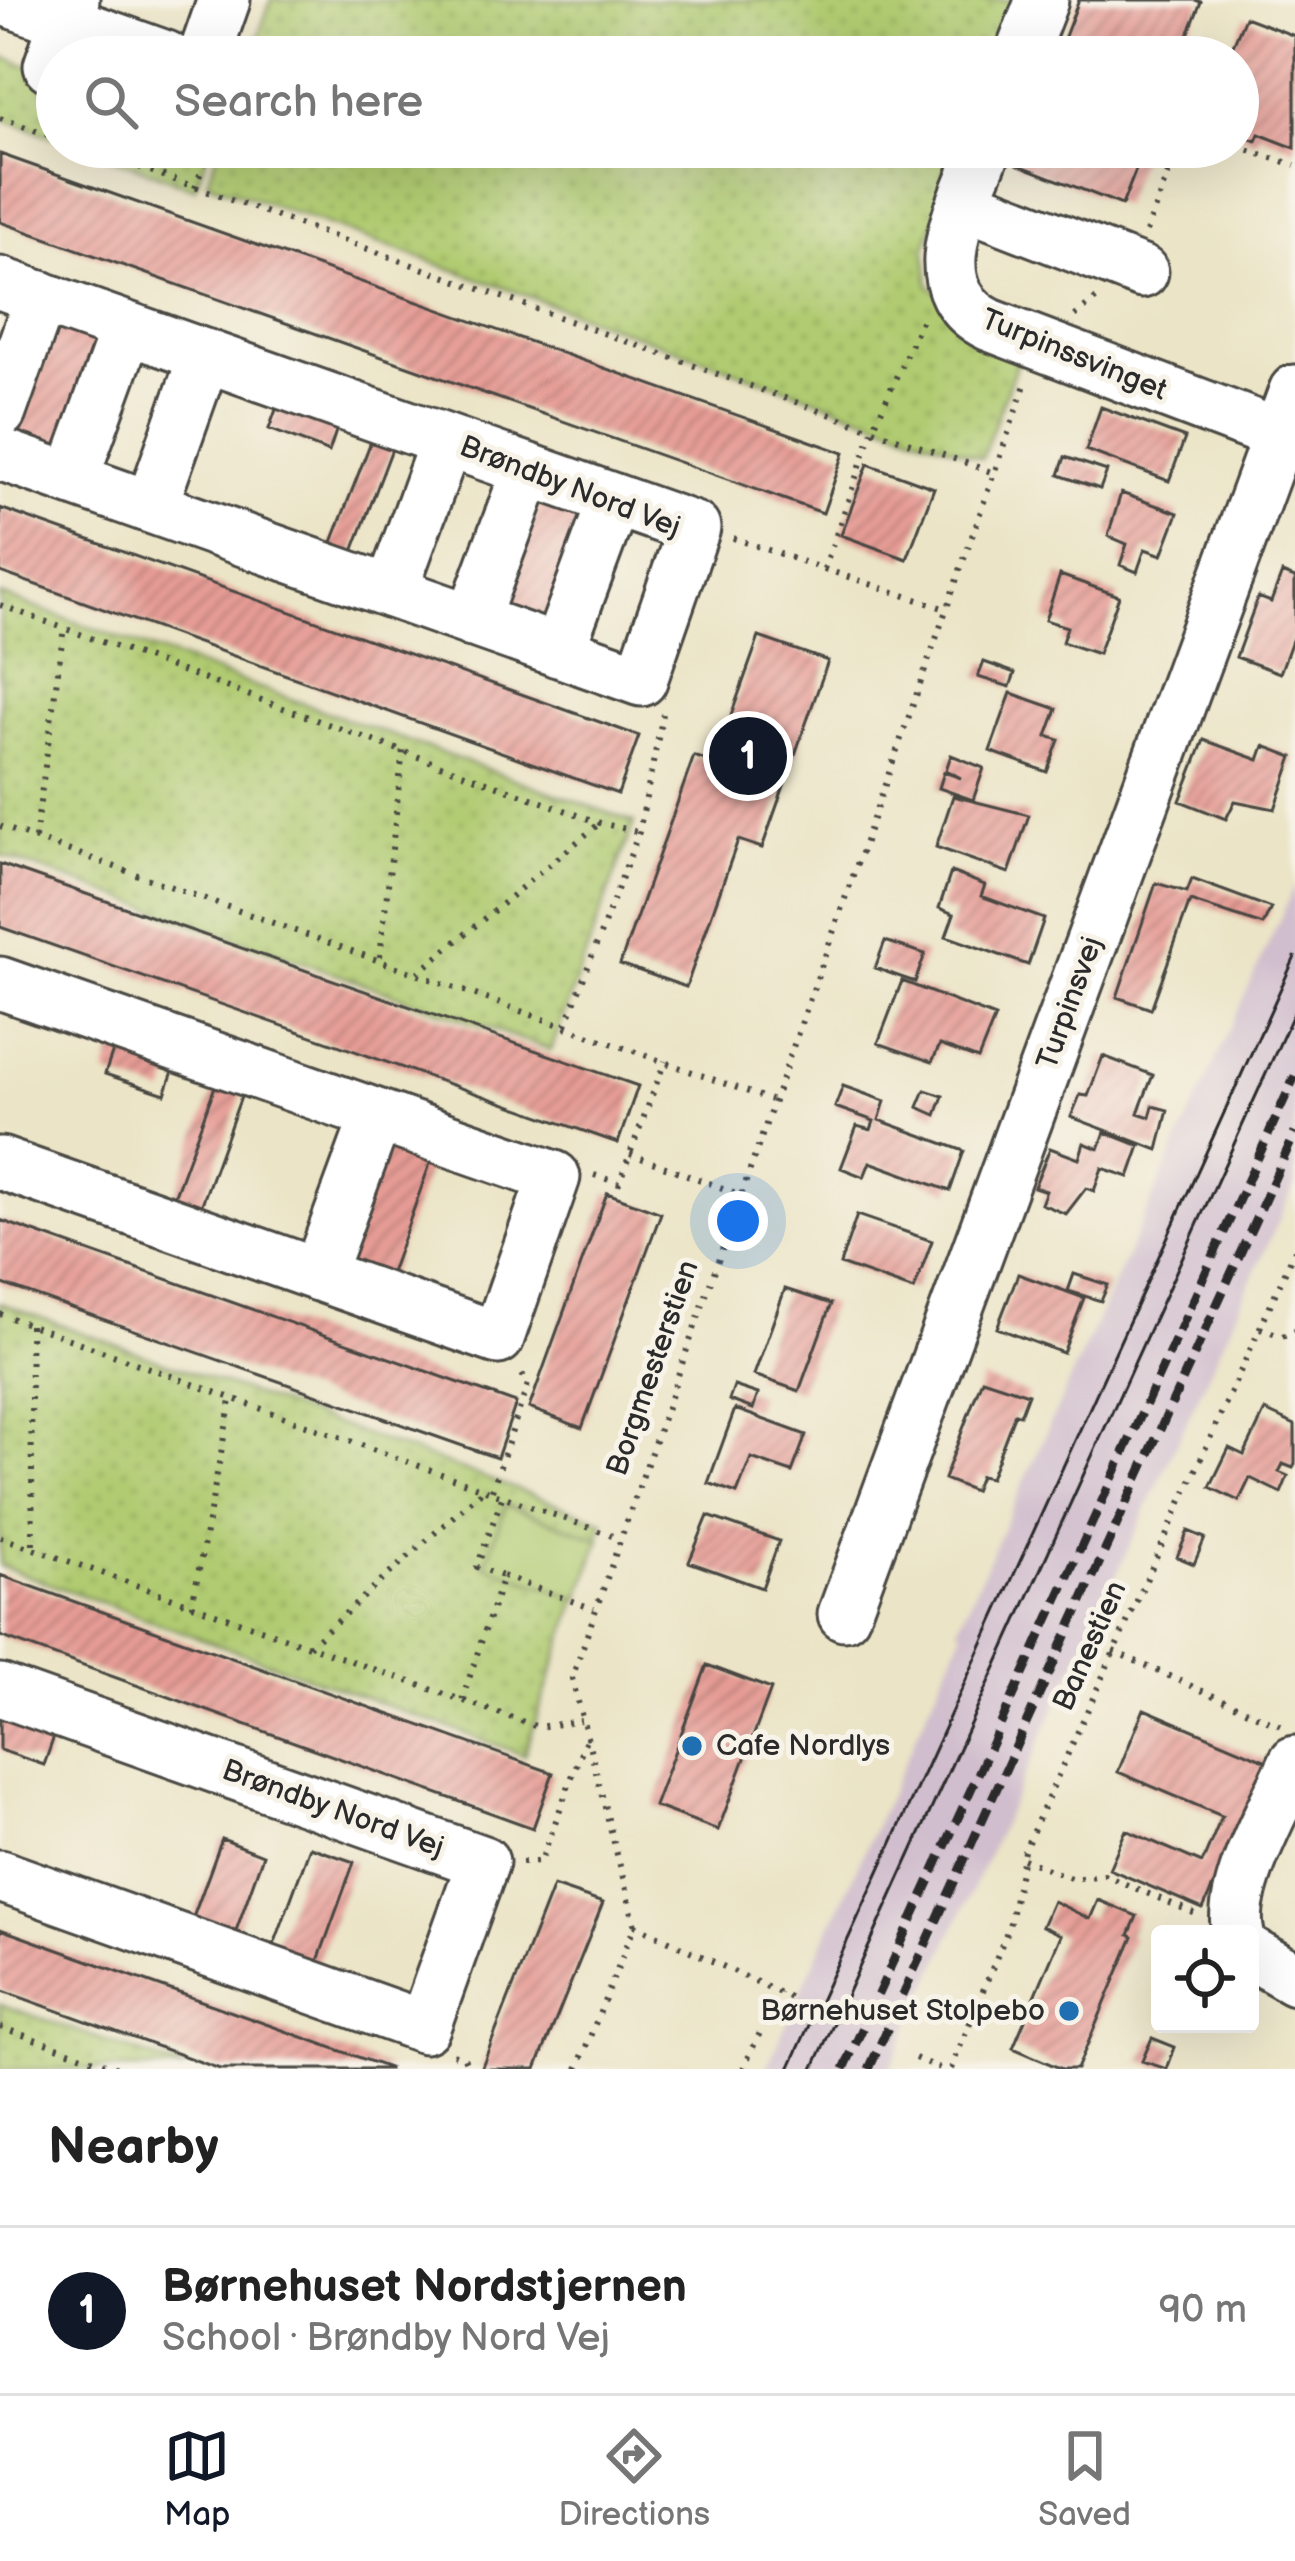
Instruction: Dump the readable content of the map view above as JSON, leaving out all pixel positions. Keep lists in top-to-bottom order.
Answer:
{
  "streets": {
    "street": ["Turpinssvinget", "Brøndby Nord Vej", "Turpinsvej"],
    "path": ["Borgmesterstien", "Banestien"]
  },
  "crossings": [
    ["Turpinssvinget", "Turpinsvej"],
    ["Turpinssvinget", "Borgmesterstien"]
  ],
  "places": ["Cafe Nordlys", "Børnehuset Stolpebo"],
  "page": {
    "search": "Search here",
    "pins": "1",
    "heading": "Nearby",
    "list": [
      {
        "mark": "1",
        "name": "Børnehuset Nordstjernen",
        "note": "School · Brøndby Nord Vej",
        "value": "90 m"
      }
    ],
    "nav": ["Map", "Directions", "Saved"]
  }
}
